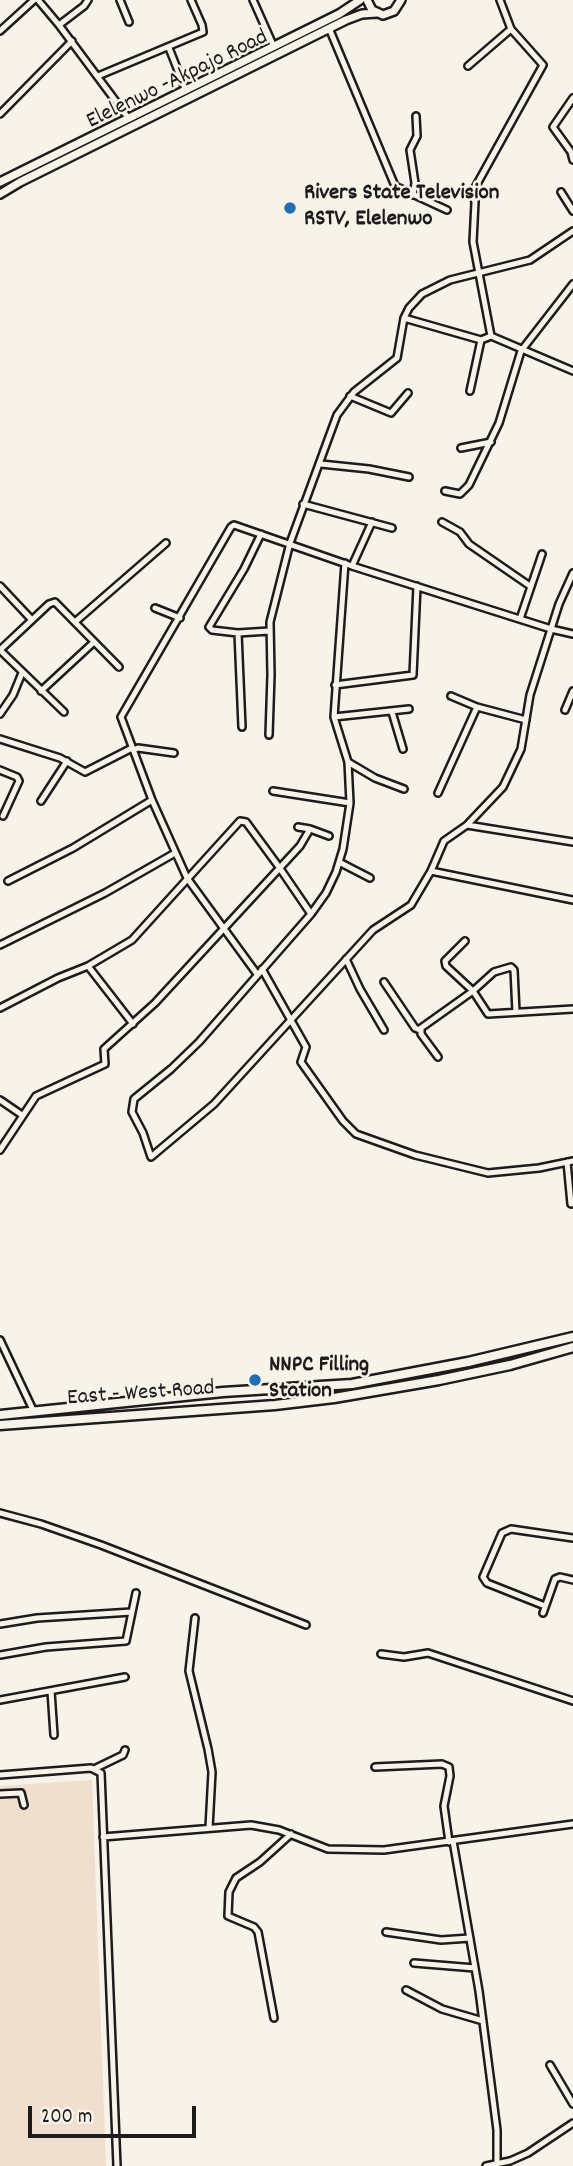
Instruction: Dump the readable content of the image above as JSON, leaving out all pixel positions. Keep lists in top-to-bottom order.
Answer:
{
  "streets": {
    "main road": ["Elelenwo -Akpajo Road", "East - West Road"]
  },
  "places": ["Rivers State Television RSTV, Elelenwo", "NNPC Filling Station"],
  "scale_bar": "200 m"
}
